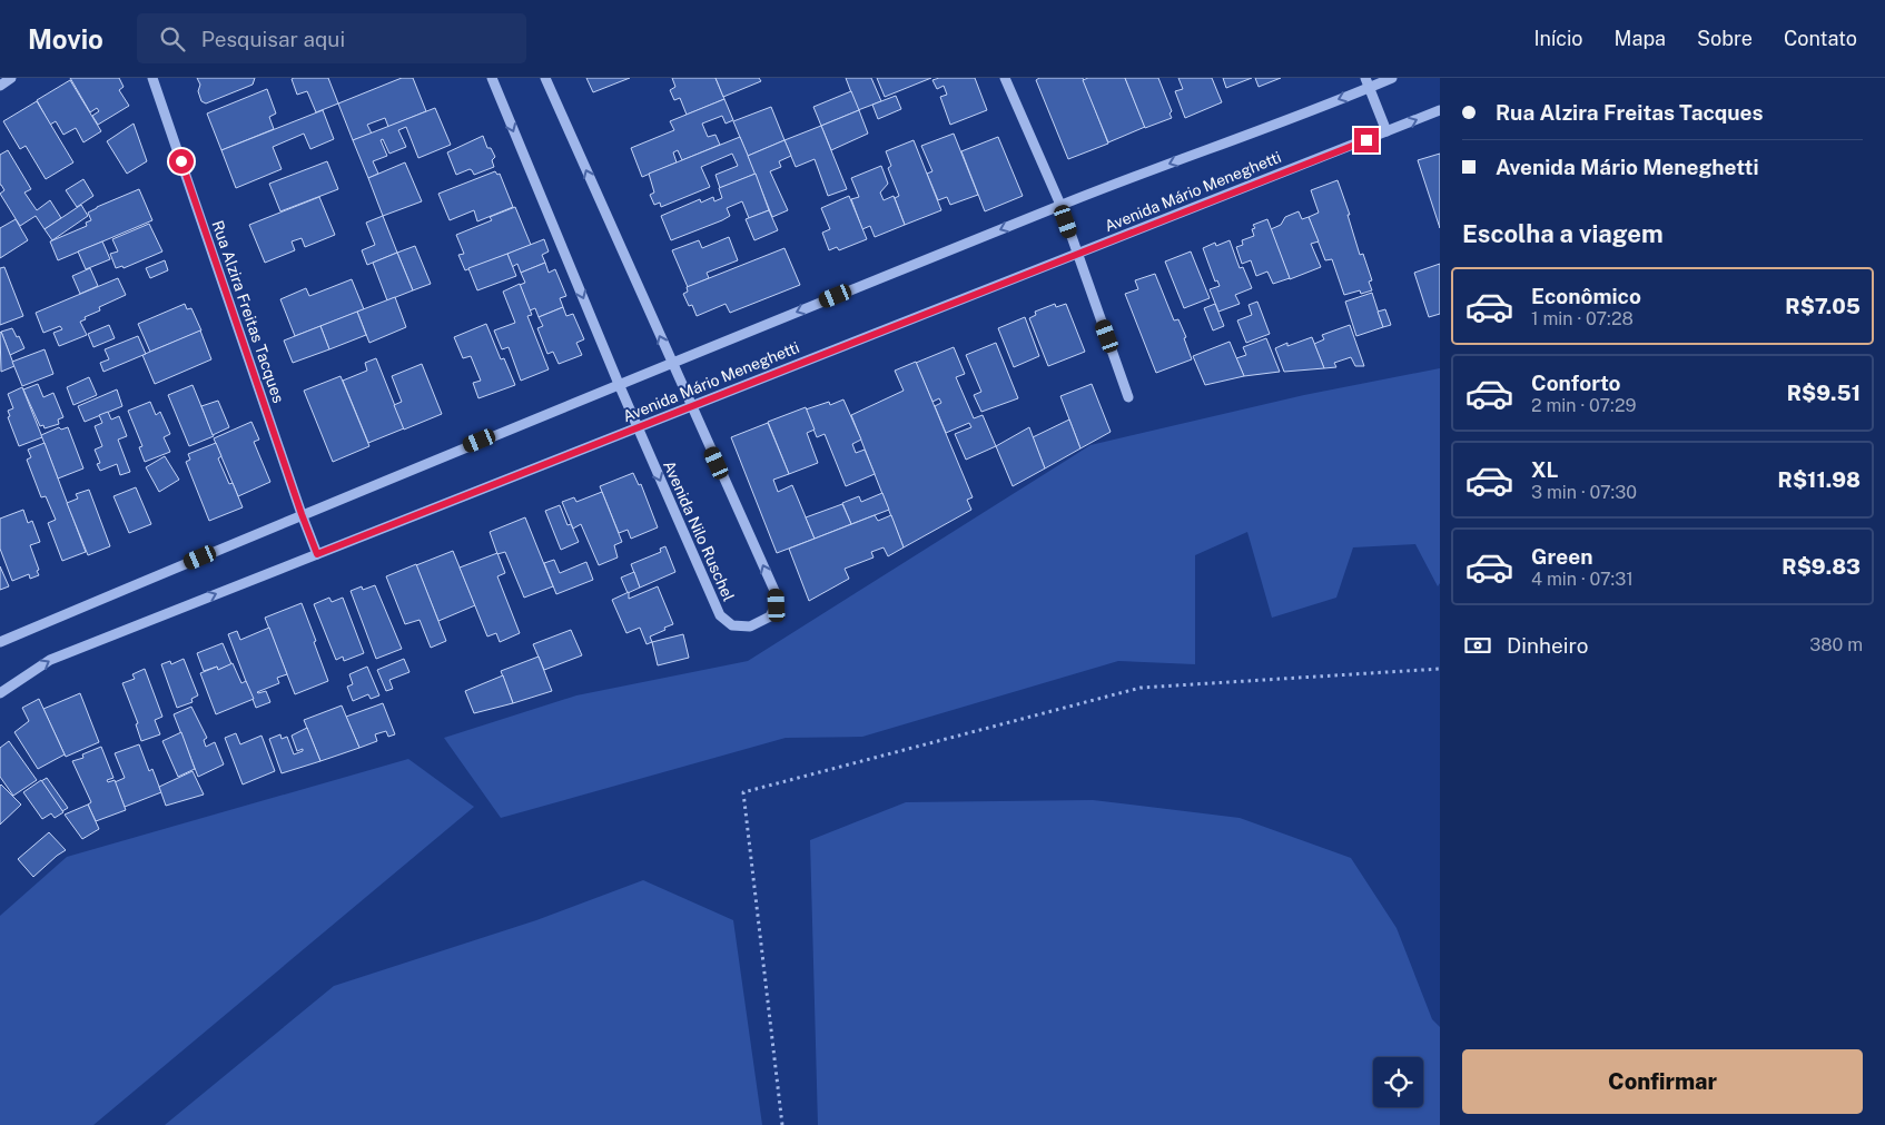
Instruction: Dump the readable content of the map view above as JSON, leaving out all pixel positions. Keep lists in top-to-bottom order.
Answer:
{
  "streets": {
    "street": ["Avenida Mário Meneghetti", "Rua Alzira Freitas Tacques", "Avenida Nilo Ruschel"]
  },
  "crossings": [
    ["Avenida Mário Meneghetti", "Rua Alzira Freitas Tacques"],
    ["Avenida Mário Meneghetti", "Avenida Nilo Ruschel"]
  ],
  "page": {
    "header": "Movio",
    "search": "Pesquisar aqui",
    "nav": [
      "Início",
      "Mapa",
      "Sobre",
      "Contato"
    ],
    "banner": ["Rua Alzira Freitas Tacques", "Avenida Mário Meneghetti"],
    "heading": "Escolha a viagem",
    "list": [
      {
        "name": "Econômico",
        "note": "1 min · 07:28",
        "value": "R$7.05"
      },
      {
        "name": "Conforto",
        "note": "2 min · 07:29",
        "value": "R$9.51"
      },
      {
        "name": "XL",
        "note": "3 min · 07:30",
        "value": "R$11.98"
      },
      {
        "name": "Green",
        "note": "4 min · 07:31",
        "value": "R$9.83"
      }
    ],
    "pay": ["Dinheiro", "380 m"],
    "buttons": "Confirmar"
  }
}
